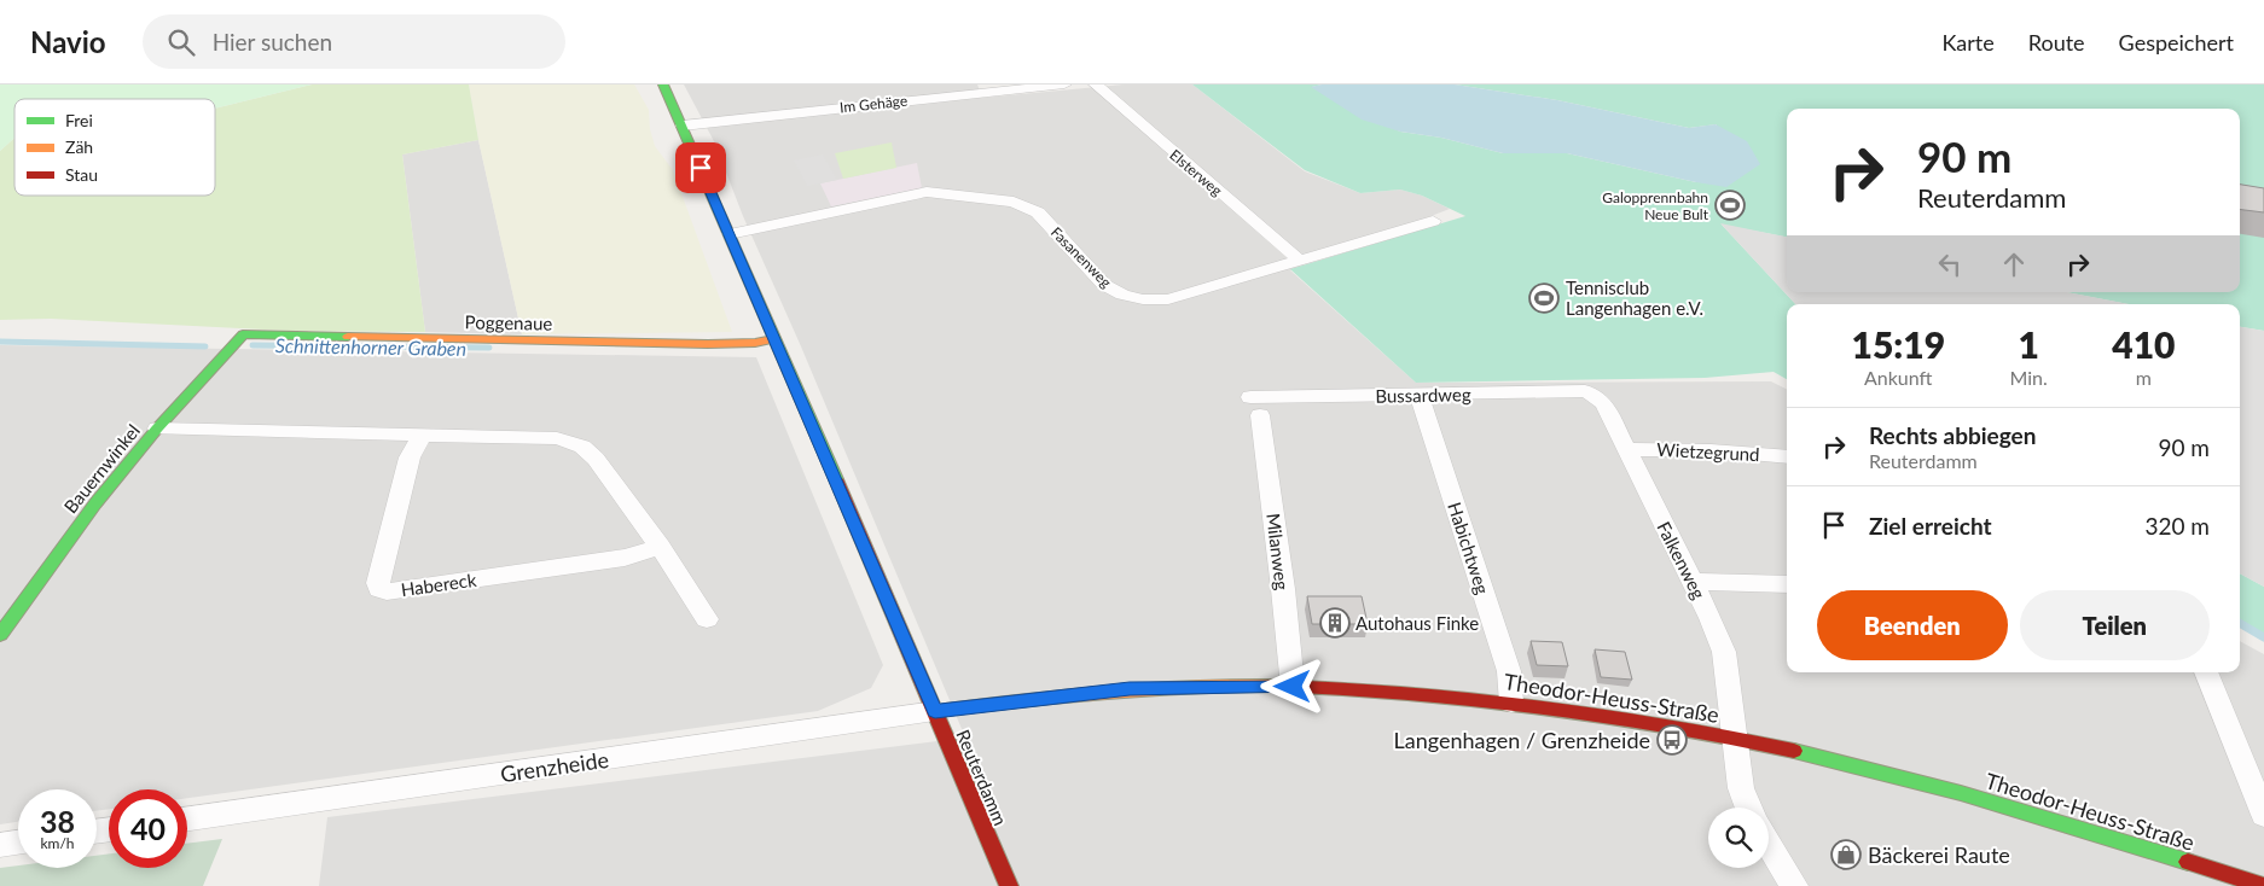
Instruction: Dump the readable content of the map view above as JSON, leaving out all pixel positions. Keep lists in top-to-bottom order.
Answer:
{
  "streets": {
    "street": [
      "Im Gehäge",
      "Elsterweg",
      "Fasanenweg",
      "Poggenaue",
      "Bussardweg",
      "Wietzegrund",
      "Bauernwinkel",
      "Habichtweg",
      "Milanweg",
      "Falkenweg",
      "Habereck",
      "Theodor-Heuss-Straße",
      "Grenzheide",
      "Reuterdamm"
    ]
  },
  "crossings": [
    ["Im Gehäge", "Reuterdamm"],
    ["Elsterweg", "Fasanenweg"],
    ["Fasanenweg", "Reuterdamm"],
    ["Poggenaue", "Bauernwinkel"],
    ["Poggenaue", "Reuterdamm"],
    ["Bussardweg", "Habichtweg"],
    ["Bussardweg", "Milanweg"],
    ["Bussardweg", "Falkenweg"],
    ["Wietzegrund", "Falkenweg"],
    ["Habichtweg", "Theodor-Heuss-Straße"],
    ["Milanweg", "Theodor-Heuss-Straße"],
    ["Falkenweg", "Theodor-Heuss-Straße"],
    ["Theodor-Heuss-Straße", "Grenzheide"],
    ["Theodor-Heuss-Straße", "Reuterdamm"],
    ["Grenzheide", "Reuterdamm"]
  ],
  "water": ["Schnittenhorner Graben"],
  "places": {
    "sports": ["Galopprennbahn Neue Bult", "Tennisclub Langenhagen e.V."],
    "building": ["Autohaus Finke"],
    "bus stop": ["Langenhagen / Grenzheide"],
    "shop": ["Bäckerei Raute"]
  },
  "legend": ["Frei", "Zäh", "Stau"],
  "page": {
    "header": "Navio",
    "search": "Hier suchen",
    "nav": ["Karte", "Route", "Gespeichert"],
    "turn": ["90 m", "Reuterdamm"],
    "eta": [
      "15:19",
      "Ankunft",
      "1",
      "Min.",
      "410",
      "m"
    ],
    "list": [
      {
        "name": "Rechts abbiegen",
        "note": "Reuterdamm",
        "value": "90 m"
      },
      {
        "name": "Ziel erreicht",
        "value": "320 m"
      }
    ],
    "buttons": ["Beenden", "Teilen"],
    "speed": "38 km/h",
    "limit": "40"
  }
}
